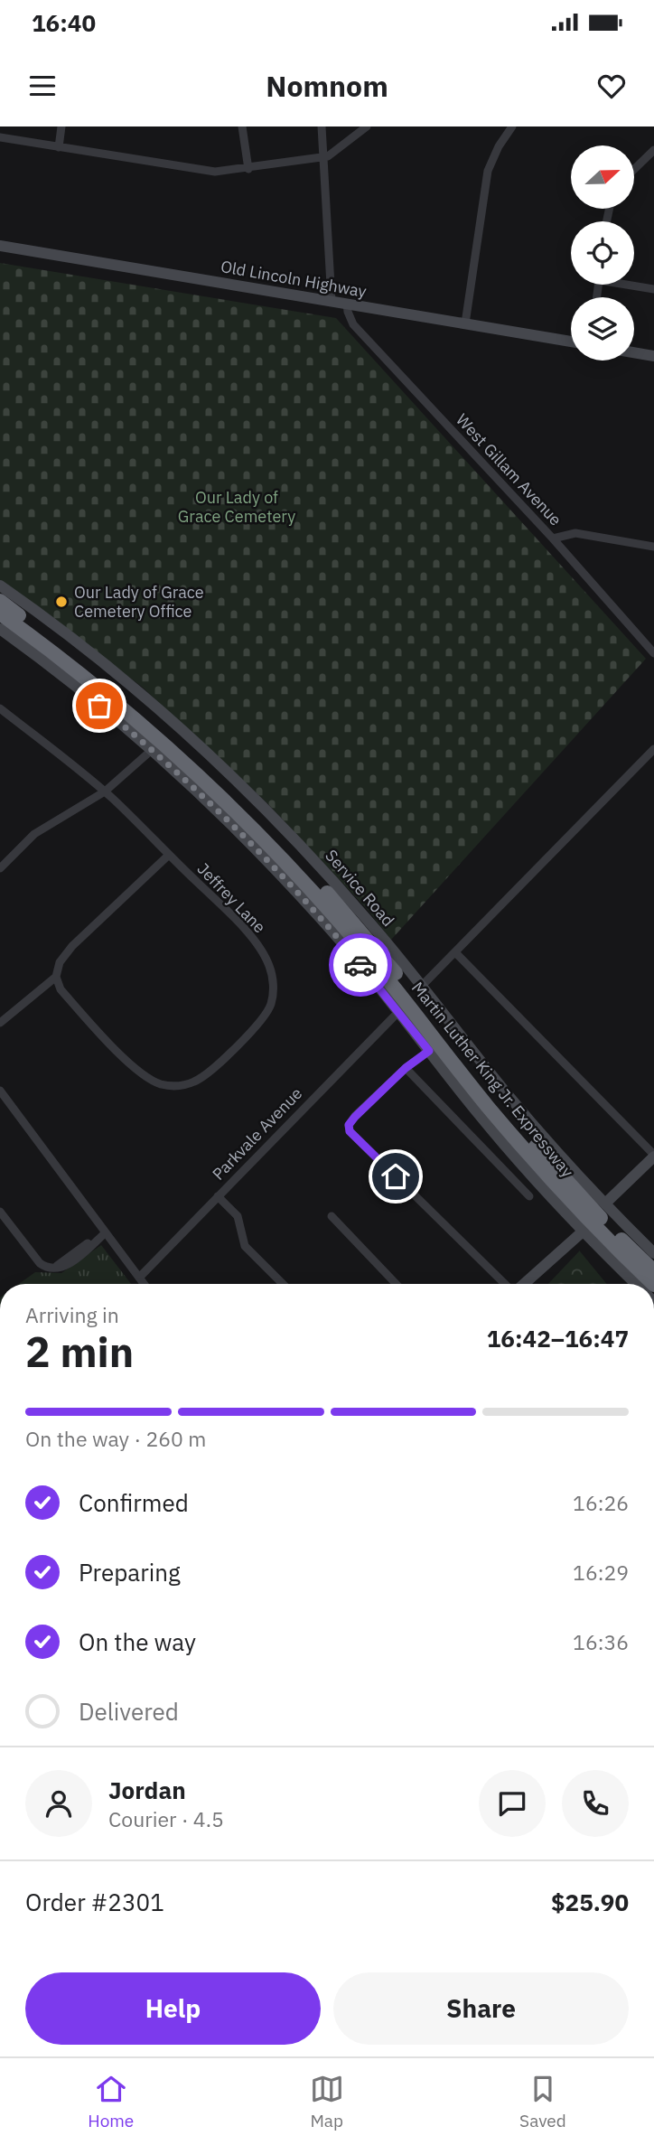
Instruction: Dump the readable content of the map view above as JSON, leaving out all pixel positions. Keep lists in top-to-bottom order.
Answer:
{
  "streets": {
    "highway": ["Martin Luther King Jr. Expressway"],
    "street": [
      "Old Lincoln Highway",
      "West Gillam Avenue",
      "Service Road",
      "Jeffrey Lane",
      "Parkvale Avenue"
    ]
  },
  "crossings": [
    ["Old Lincoln Highway", "West Gillam Avenue"]
  ],
  "parks": ["Our Lady of Grace Cemetery"],
  "places": ["Our Lady of Grace Cemetery Office"],
  "north": "right",
  "page": {
    "status": "16:40",
    "header": "Nomnom",
    "heading": ["2 min", "Arriving in", "16:42–16:47"],
    "panel": [
      "Jordan",
      "Courier · 4.5",
      "Order #2301",
      "$25.90"
    ],
    "bar": "On the way · 260 m",
    "list": [
      ["Confirmed", "16:26"],
      ["Preparing", "16:29"],
      ["On the way", "16:36"],
      "Delivered"
    ],
    "buttons": ["Help", "Share"],
    "tabs": ["Home", "Map", "Saved"]
  }
}
